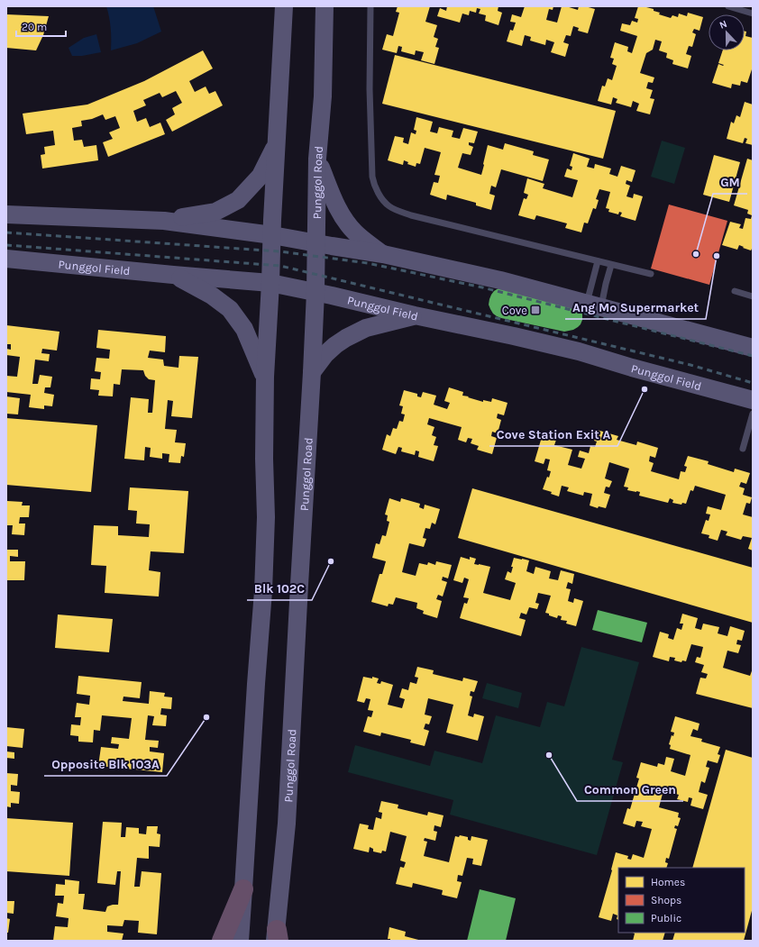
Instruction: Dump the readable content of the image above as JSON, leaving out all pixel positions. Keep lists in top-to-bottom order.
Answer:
{
  "streets": {
    "main road": ["Punggol Road", "Punggol Field"]
  },
  "crossings": [
    ["Punggol Road", "Punggol Field"]
  ],
  "places": {
    "other": [
      "GM",
      "Ang Mo Supermarket",
      "Cove Station Exit A",
      "Blk 102C",
      "Opposite Blk 103A",
      "Common Green"
    ],
    "transit": ["Cove"]
  },
  "legend": ["Homes", "Shops", "Public"],
  "scale_bar": "20 m",
  "north": "top"
}
